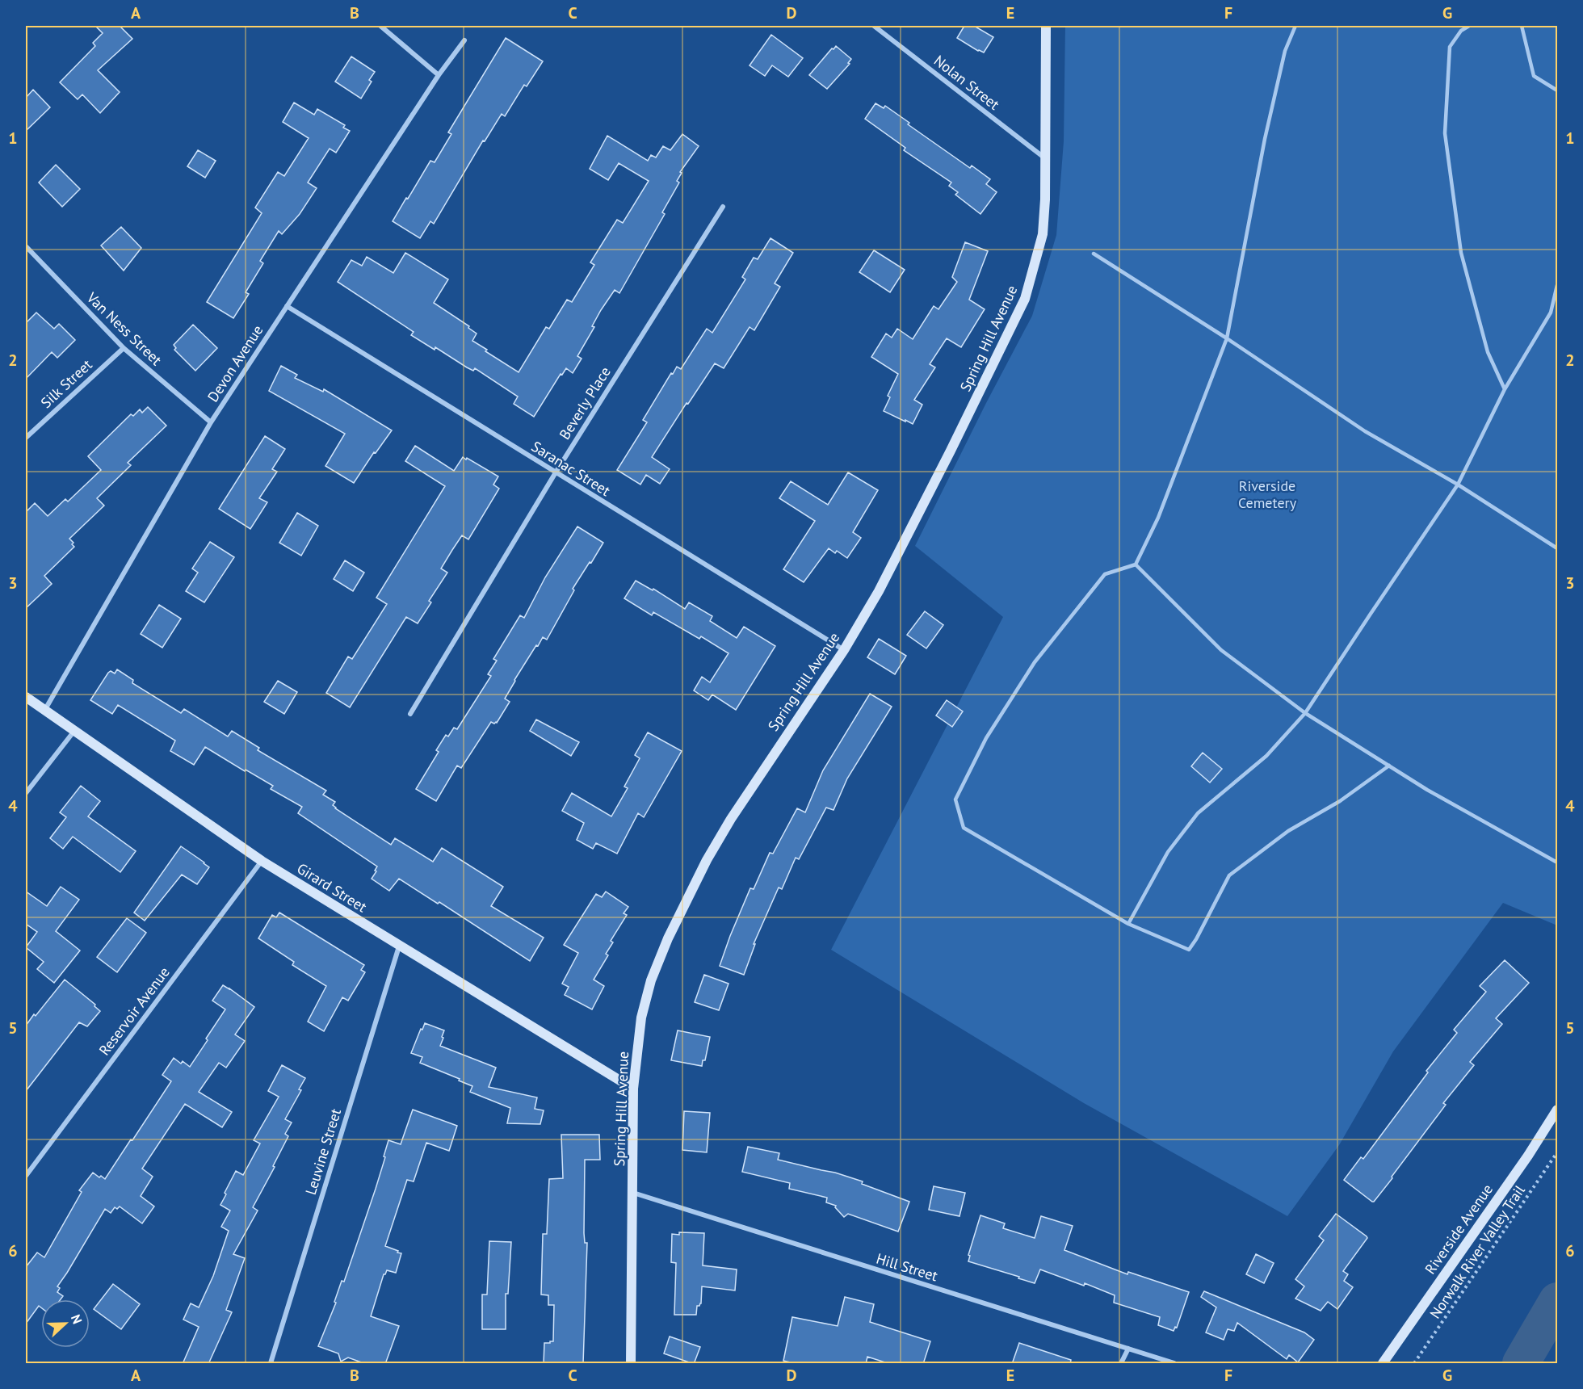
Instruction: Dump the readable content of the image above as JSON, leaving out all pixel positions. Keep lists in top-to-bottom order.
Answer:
{
  "streets": {
    "street": [
      "Nolan Street",
      "Van Ness Street",
      "Spring Hill Avenue",
      "Devon Avenue",
      "Silk Street",
      "Beverly Place",
      "Saranac Street",
      "Girard Street",
      "Reservoir Avenue",
      "Leuvine Street",
      "Riverside Avenue",
      "Hill Street"
    ],
    "path": ["Norwalk River Valley Trail"]
  },
  "crossings": [
    ["Nolan Street", "Spring Hill Avenue"],
    ["Van Ness Street", "Devon Avenue"],
    ["Van Ness Street", "Silk Street"],
    ["Spring Hill Avenue", "Saranac Street"],
    ["Spring Hill Avenue", "Girard Street"],
    ["Spring Hill Avenue", "Hill Street"],
    ["Devon Avenue", "Saranac Street"],
    ["Devon Avenue", "Girard Street"],
    ["Beverly Place", "Saranac Street"],
    ["Girard Street", "Reservoir Avenue"],
    ["Girard Street", "Leuvine Street"]
  ],
  "parks": ["Riverside Cemetery"],
  "north": "right",
  "grid": {
    "columns": [
      "A",
      "B",
      "C",
      "D",
      "E",
      "F",
      "G"
    ],
    "rows": [
      "1",
      "2",
      "3",
      "4",
      "5",
      "6"
    ]
  }
}
